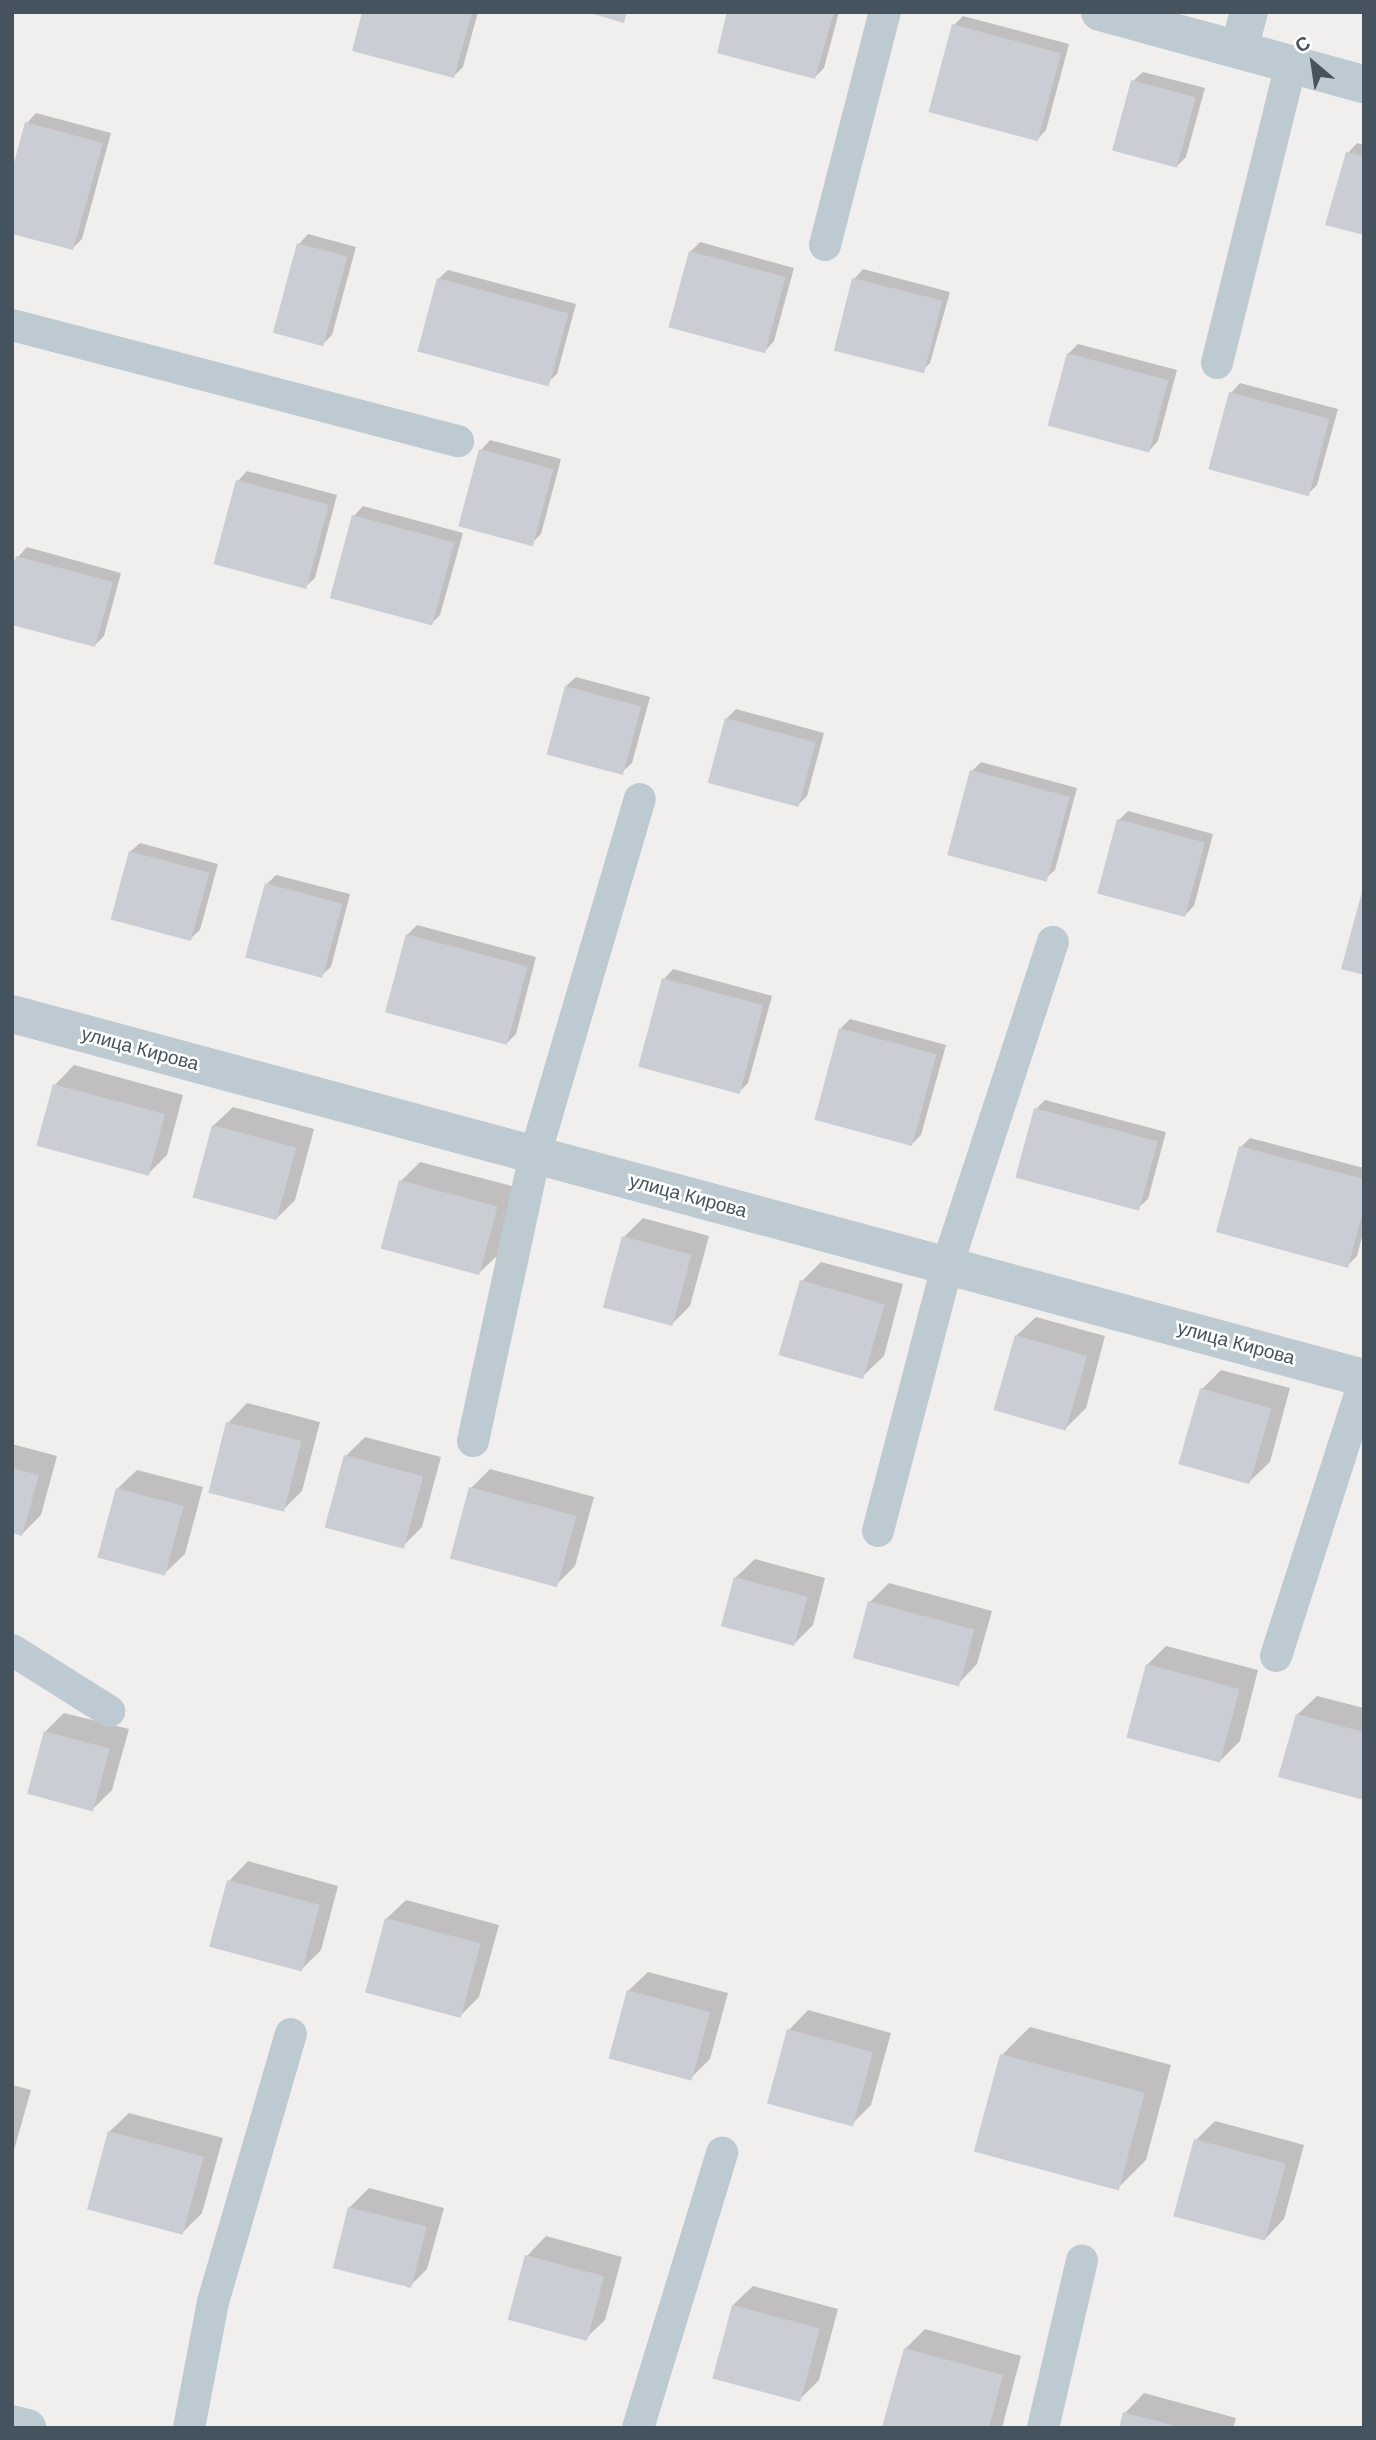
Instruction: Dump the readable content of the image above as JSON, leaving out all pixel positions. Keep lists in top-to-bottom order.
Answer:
{
  "streets": {
    "street": ["улица Кирова"]
  },
  "north": "top left"
}
